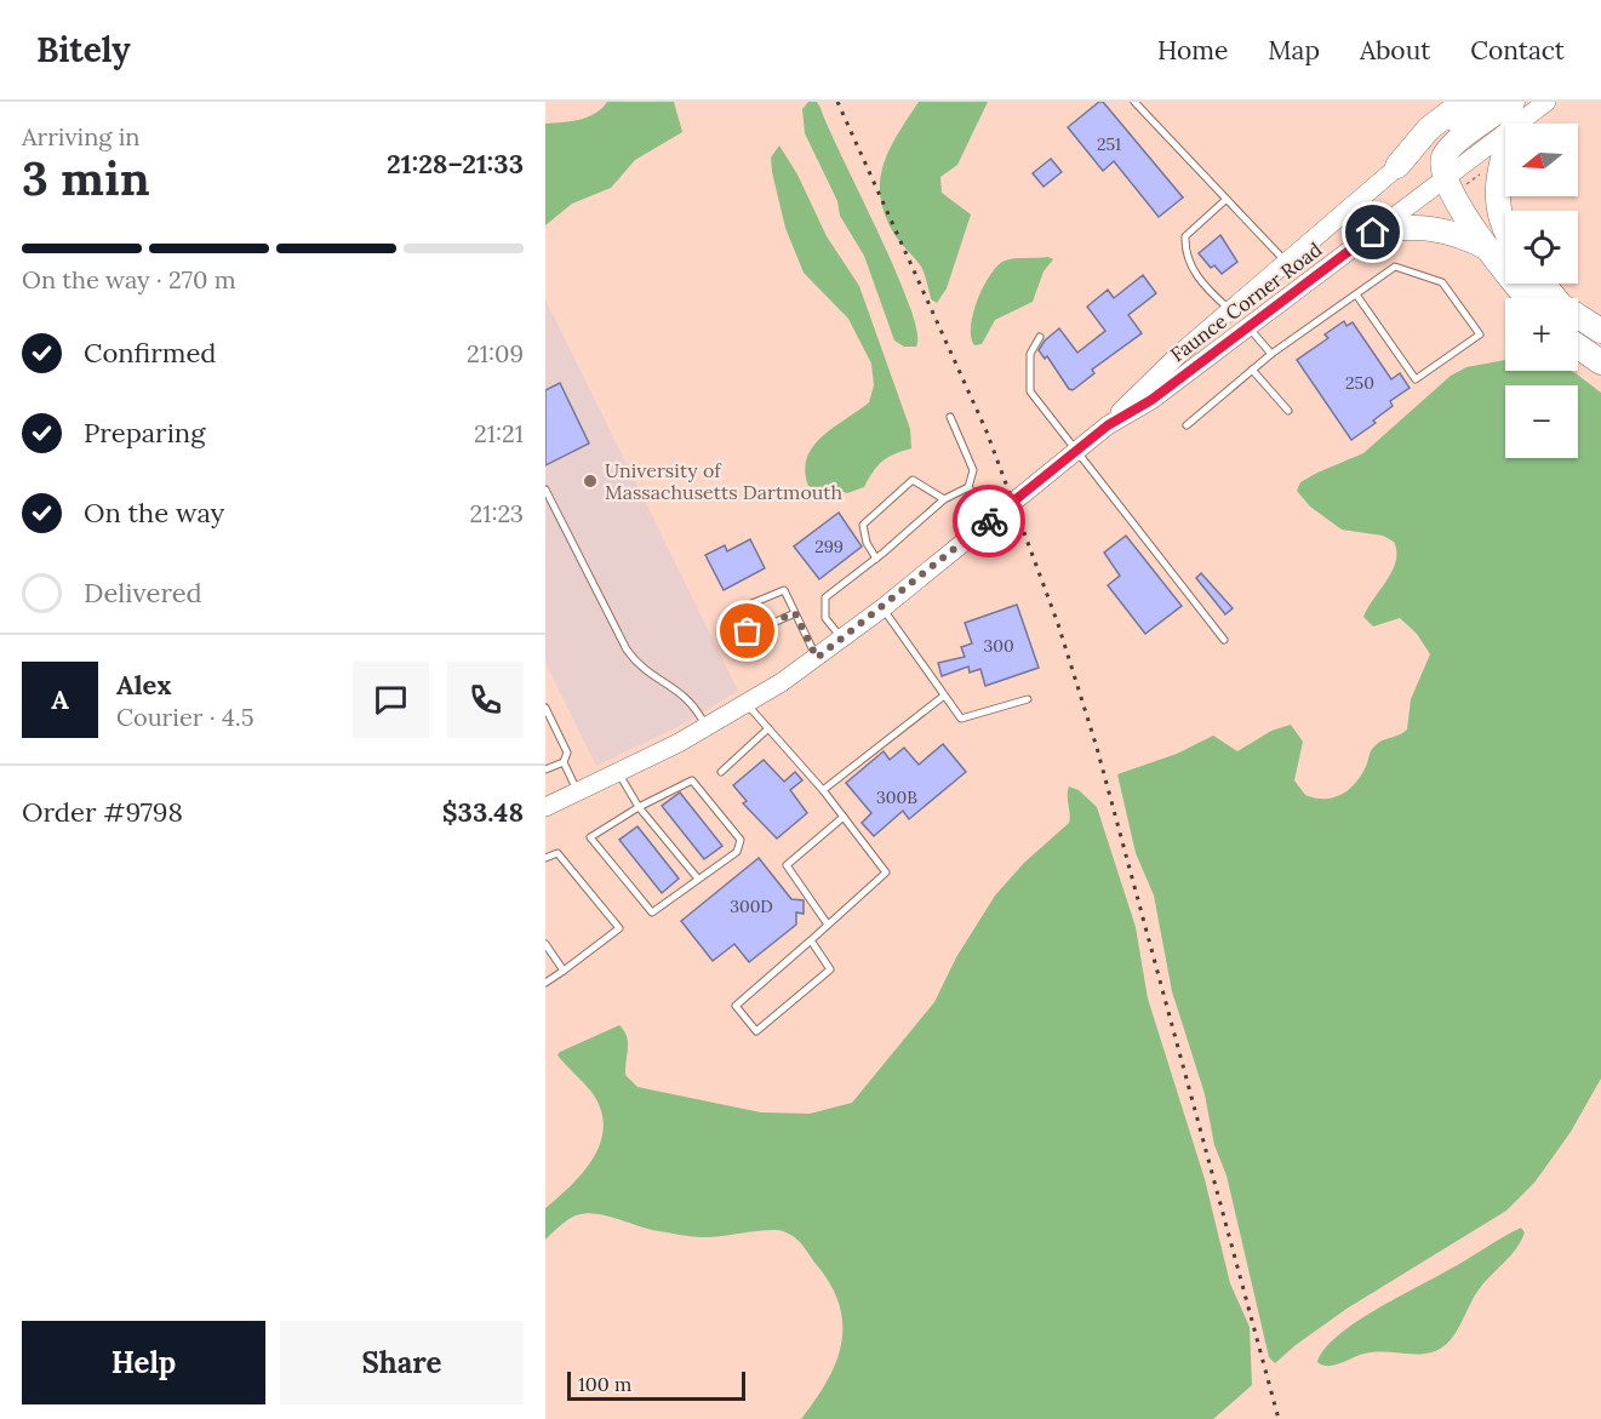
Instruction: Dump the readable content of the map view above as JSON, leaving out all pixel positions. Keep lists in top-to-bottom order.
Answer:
{
  "streets": {
    "main road": ["Faunce Corner Road"]
  },
  "places": ["University of Massachusetts Dartmouth"],
  "house_numbers": [
    "251",
    "250",
    "299",
    "300",
    "300B",
    "300D"
  ],
  "scale_bar": "100 m",
  "north": "left",
  "page": {
    "header": "Bitely",
    "nav": [
      "Home",
      "Map",
      "About",
      "Contact"
    ],
    "heading": ["3 min", "Arriving in", "21:28–21:33"],
    "panel": [
      "Alex",
      "Courier · 4.5",
      "Order #9798",
      "$33.48"
    ],
    "map_buttons": ["+", "−"],
    "bar": "On the way · 270 m",
    "list": [
      ["Confirmed", "21:09"],
      ["Preparing", "21:21"],
      ["On the way", "21:23"],
      "Delivered"
    ],
    "round": "A",
    "buttons": ["Help", "Share"],
    "scale": "100 m"
  }
}
